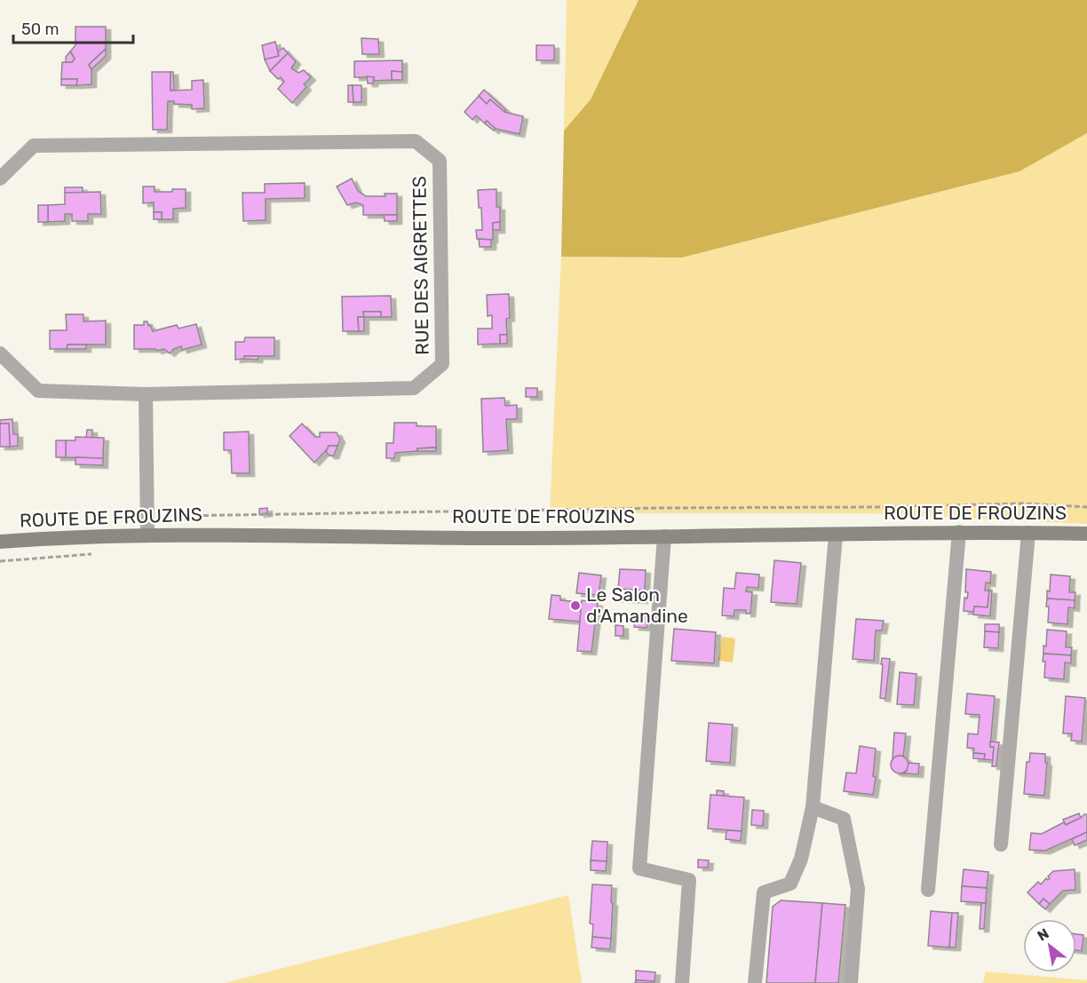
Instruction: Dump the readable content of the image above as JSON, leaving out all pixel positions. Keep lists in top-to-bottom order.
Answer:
{
  "streets": {
    "main road": ["ROUTE DE FROUZINS"],
    "street": ["RUE DES AIGRETTES"]
  },
  "places": ["Le Salon d'Amandine"],
  "scale_bar": "50 m",
  "north": "top left"
}
